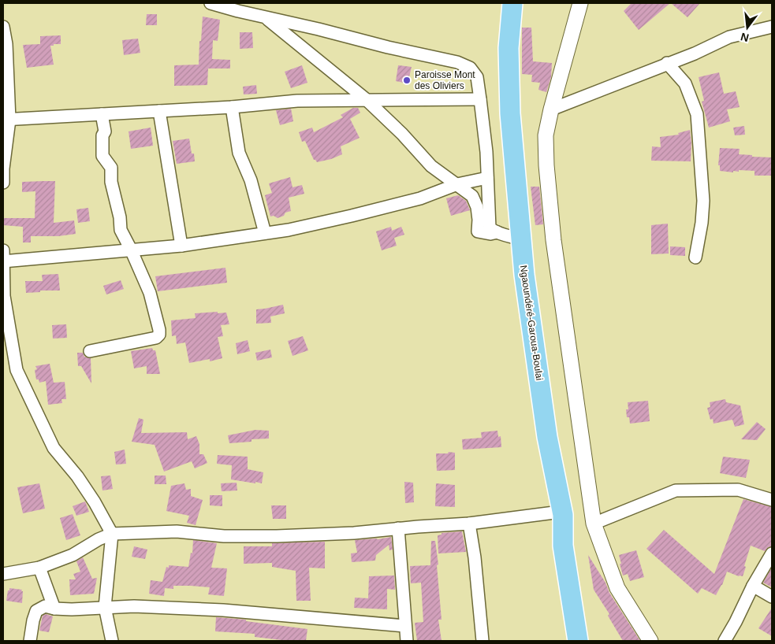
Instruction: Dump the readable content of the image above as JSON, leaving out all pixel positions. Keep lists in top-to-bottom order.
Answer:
{
  "streets": {
    "highway": ["Ngaoundéré-Garoua-Boulai"]
  },
  "places": ["Paroisse Mont des Oliviers"],
  "north": "bottom"
}
